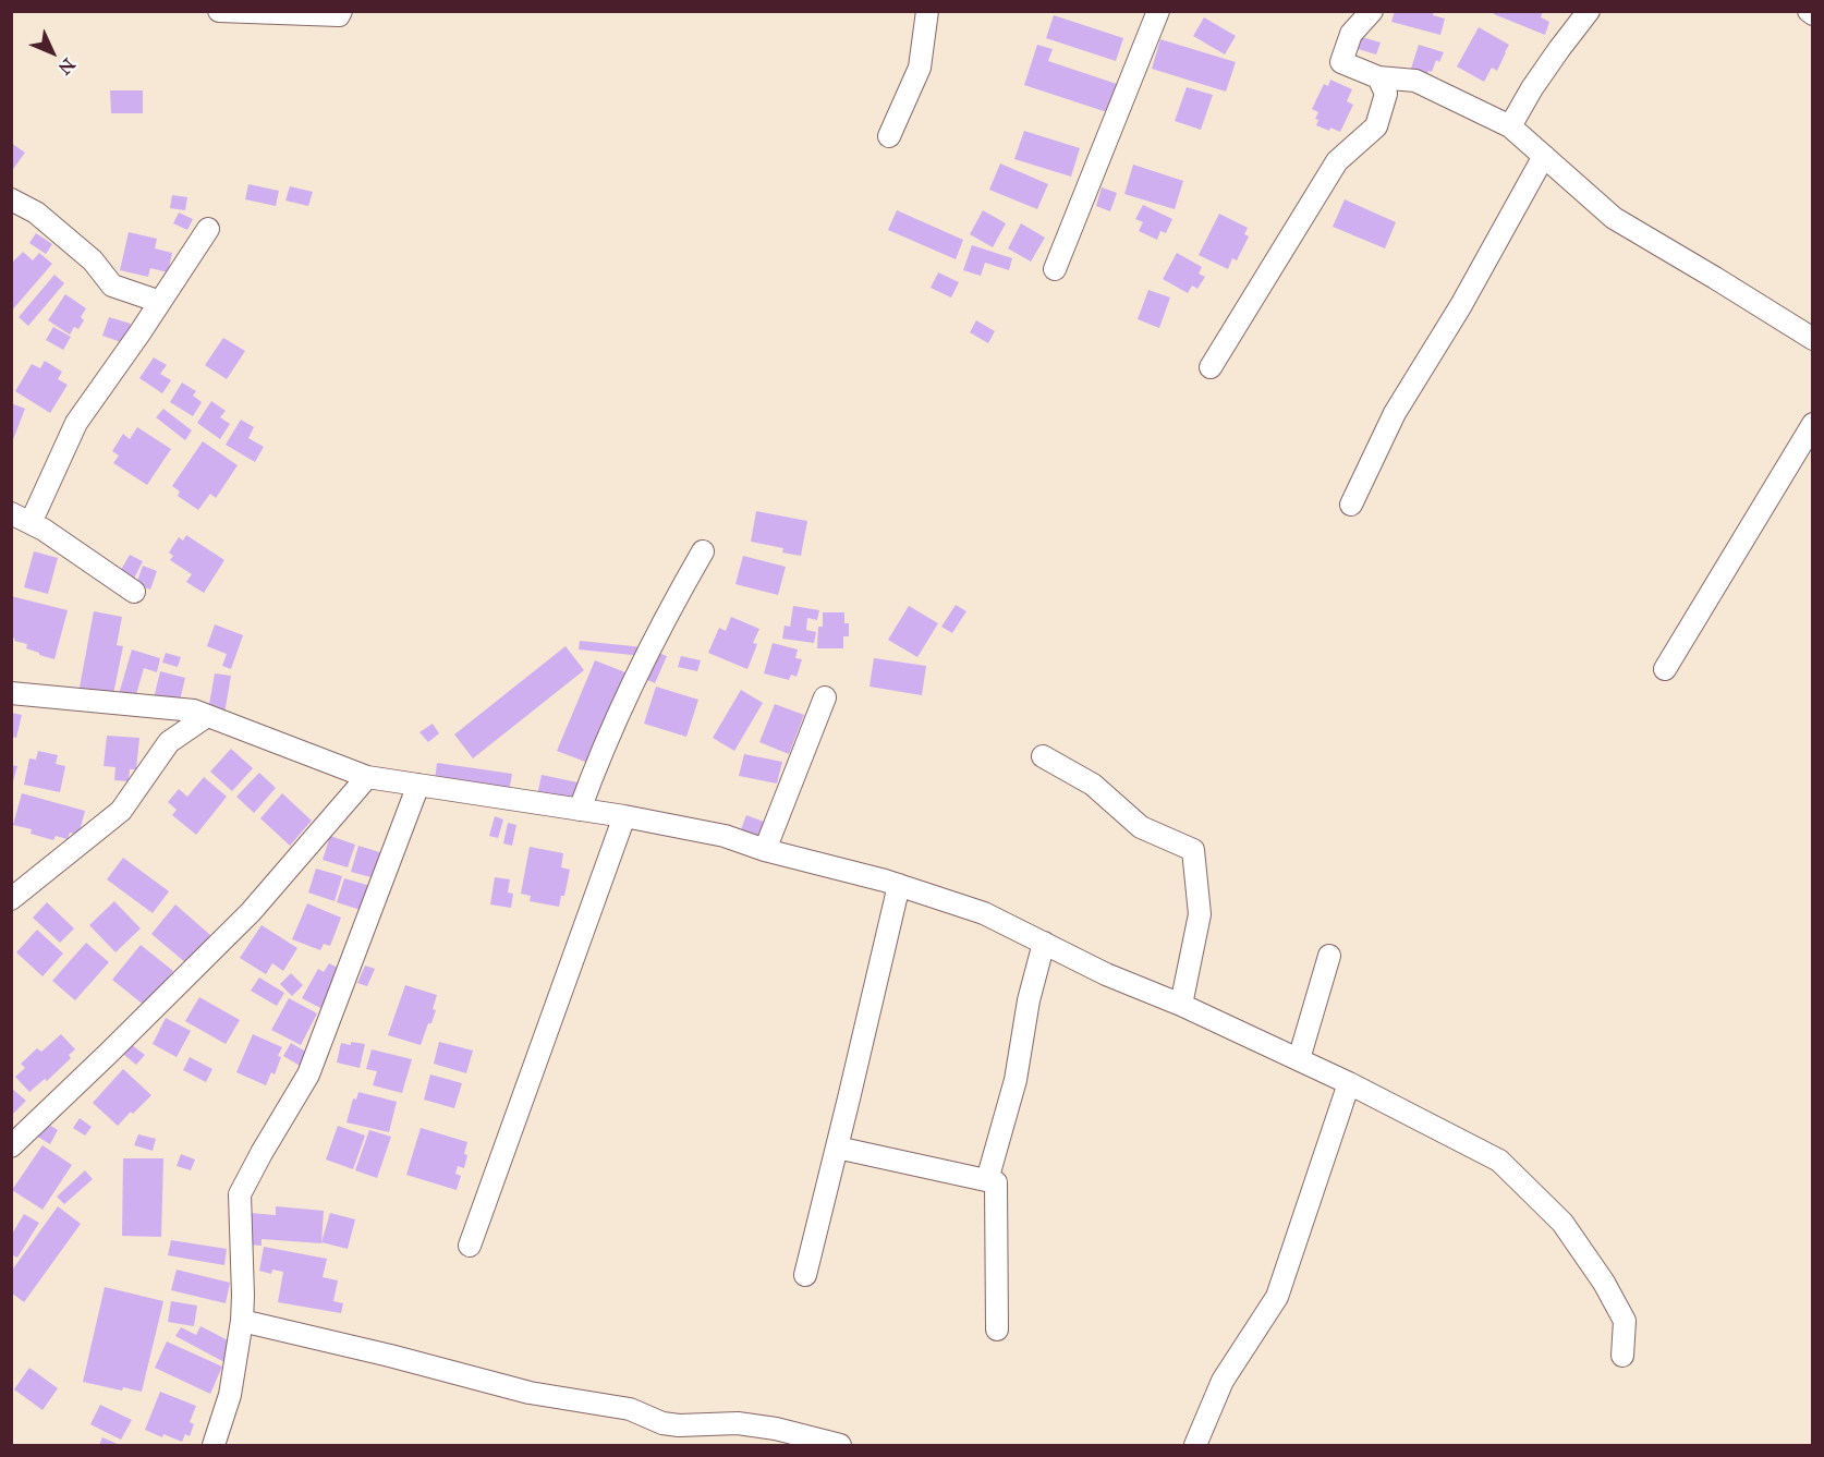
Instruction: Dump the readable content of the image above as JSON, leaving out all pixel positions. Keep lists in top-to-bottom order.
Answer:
{
  "north": "bottom right"
}
